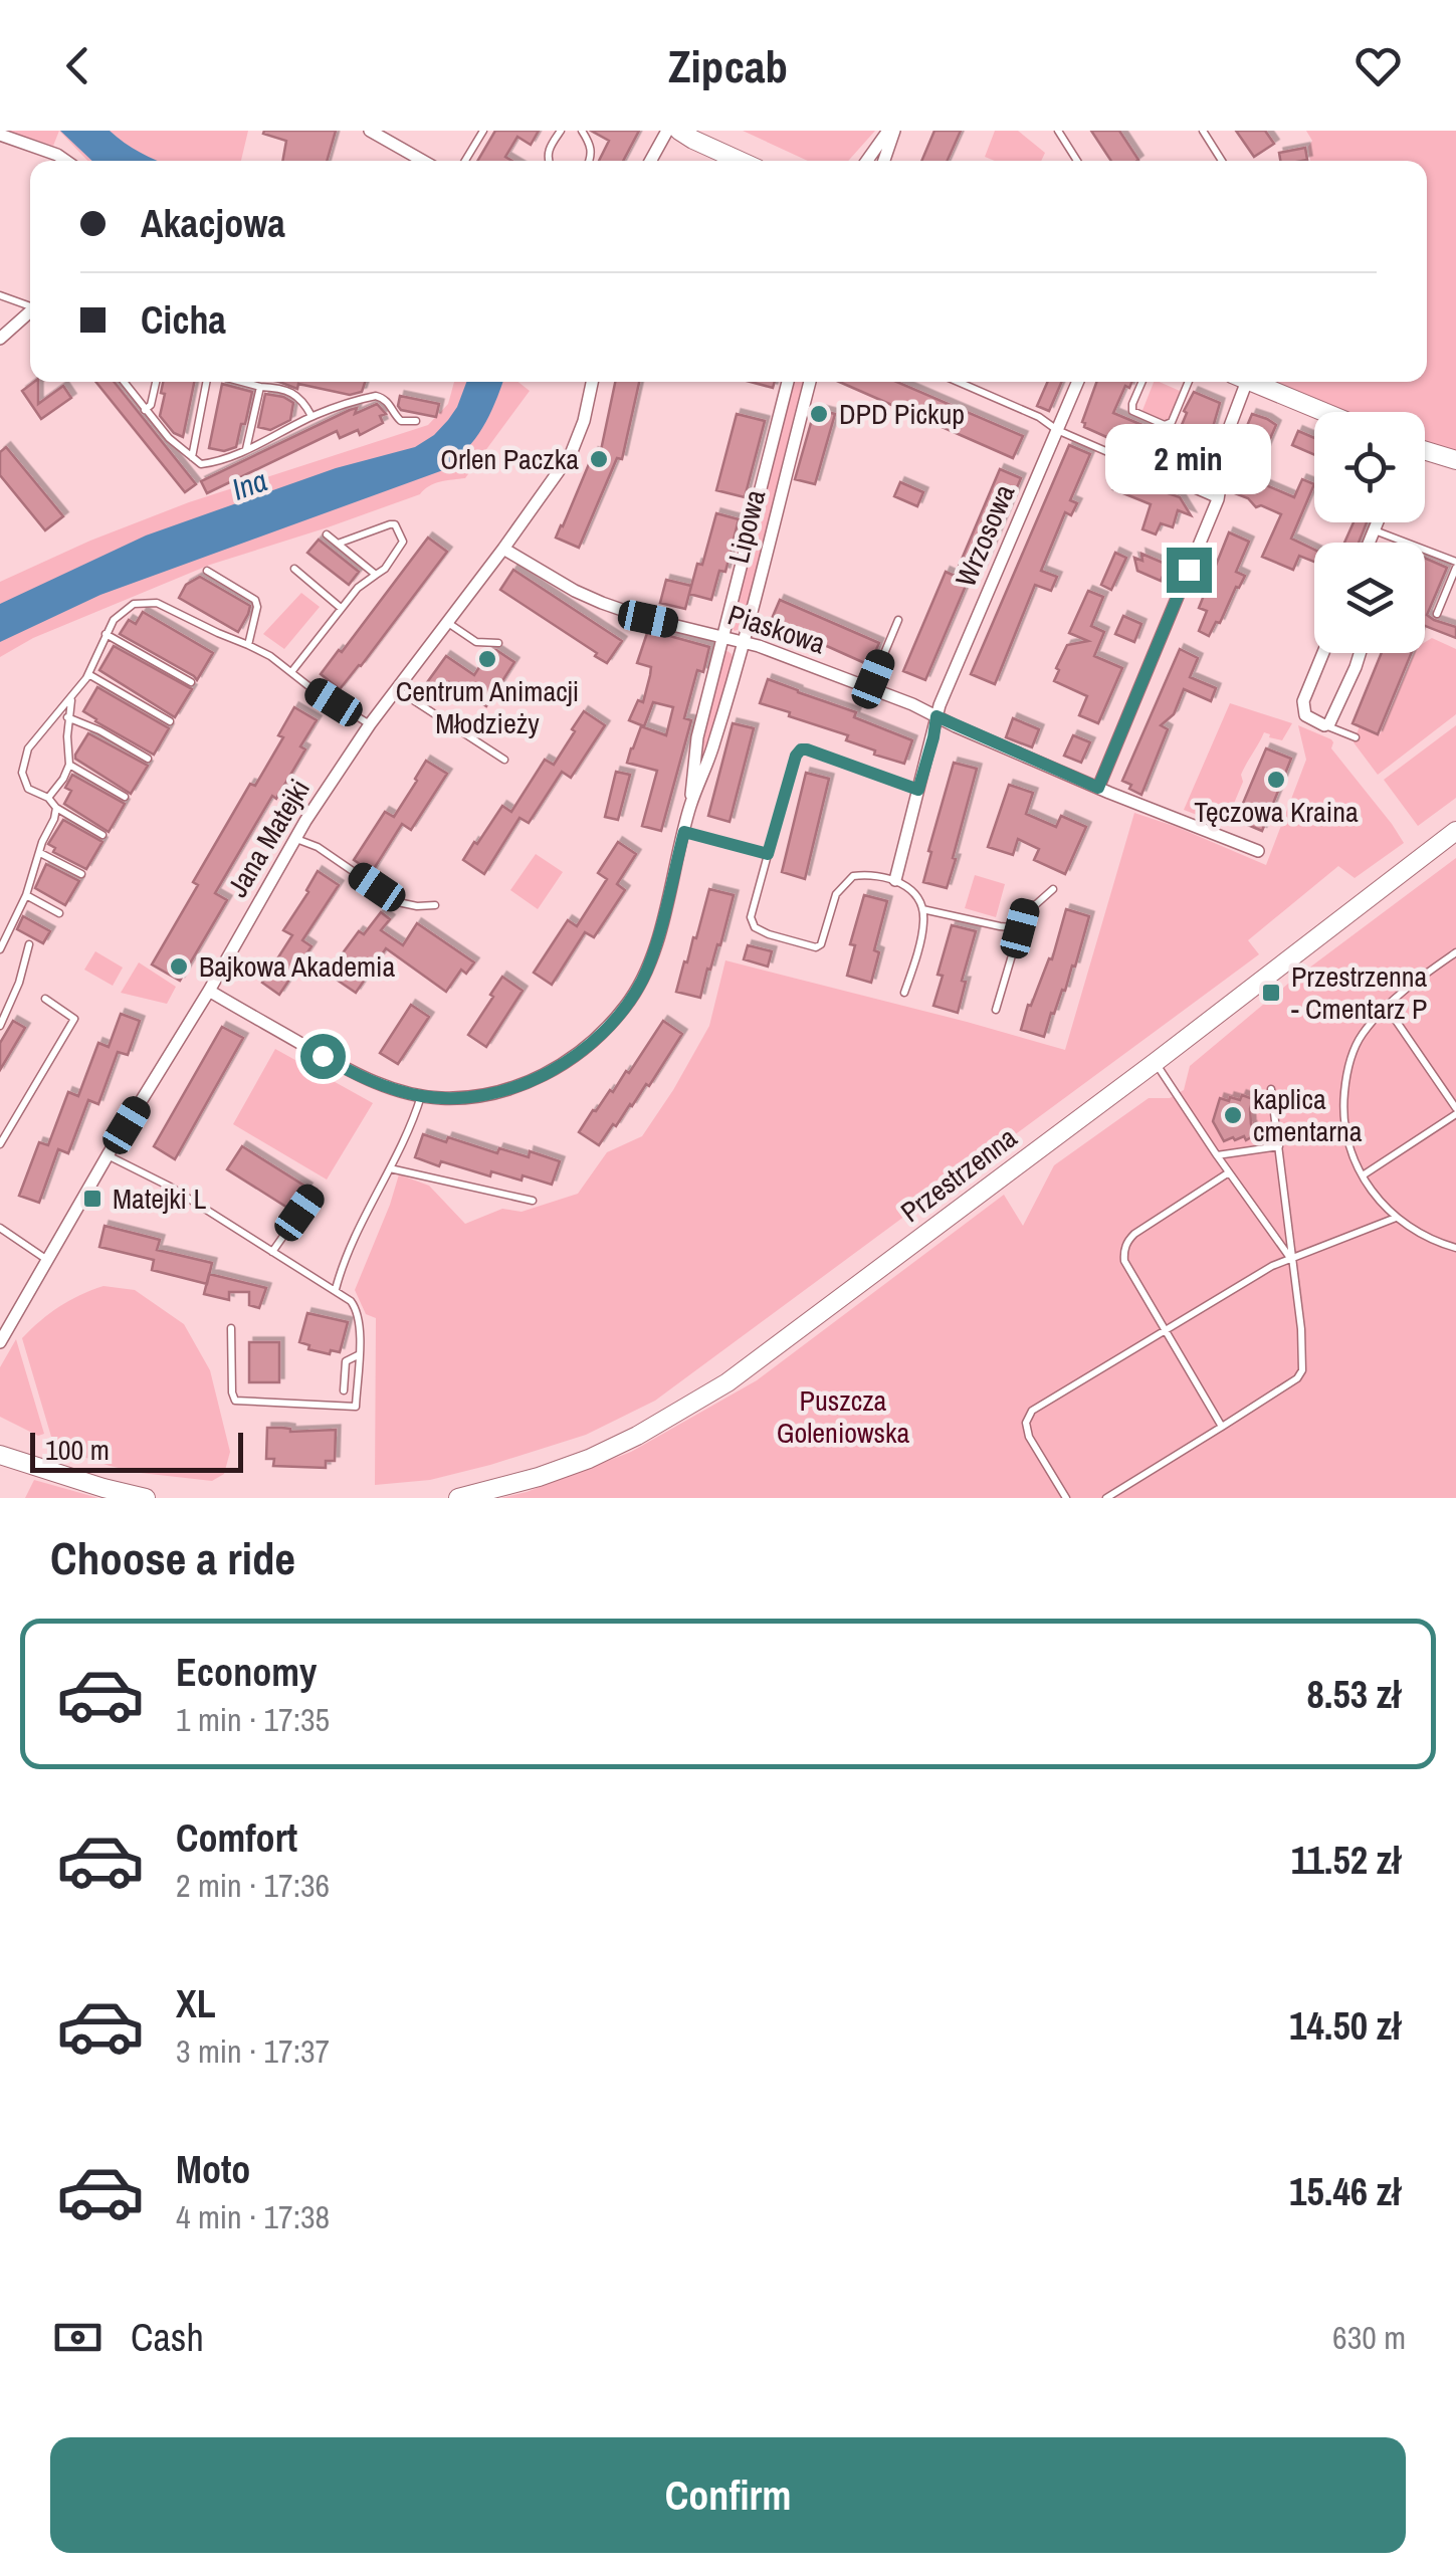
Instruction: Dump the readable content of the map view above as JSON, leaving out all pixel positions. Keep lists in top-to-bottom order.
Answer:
{
  "streets": {
    "street": [
      "Lipowa",
      "Wrzosowa",
      "Piaskowa",
      "Jana Matejki",
      "Przestrzenna"
    ]
  },
  "crossings": [
    ["Lipowa", "Piaskowa"],
    ["Lipowa", "Jana Matejki"],
    ["Wrzosowa", "Piaskowa"],
    ["Piaskowa", "Jana Matejki"]
  ],
  "water": ["Ina"],
  "parks": ["Puszcza Goleniowska"],
  "places": {
    "other": [
      "DPD Pickup",
      "Orlen Paczka",
      "Centrum Animacji Młodzieży",
      "Tęczowa Kraina",
      "Bajkowa Akademia",
      "kaplica cmentarna"
    ],
    "transit": ["Przestrzenna - Cmentarz P", "Matejki L"]
  },
  "scale_bar": "100 m",
  "page": {
    "header": "Zipcab",
    "banner": ["Akacjowa", "Cicha"],
    "bubble": "2 min",
    "scale": "100 m",
    "heading": "Choose a ride",
    "list": [
      {
        "name": "Economy",
        "note": "1 min · 17:35",
        "value": "8.53 zł"
      },
      {
        "name": "Comfort",
        "note": "2 min · 17:36",
        "value": "11.52 zł"
      },
      {
        "name": "XL",
        "note": "3 min · 17:37",
        "value": "14.50 zł"
      },
      {
        "name": "Moto",
        "note": "4 min · 17:38",
        "value": "15.46 zł"
      }
    ],
    "pay": ["Cash", "630 m"],
    "buttons": "Confirm"
  }
}
